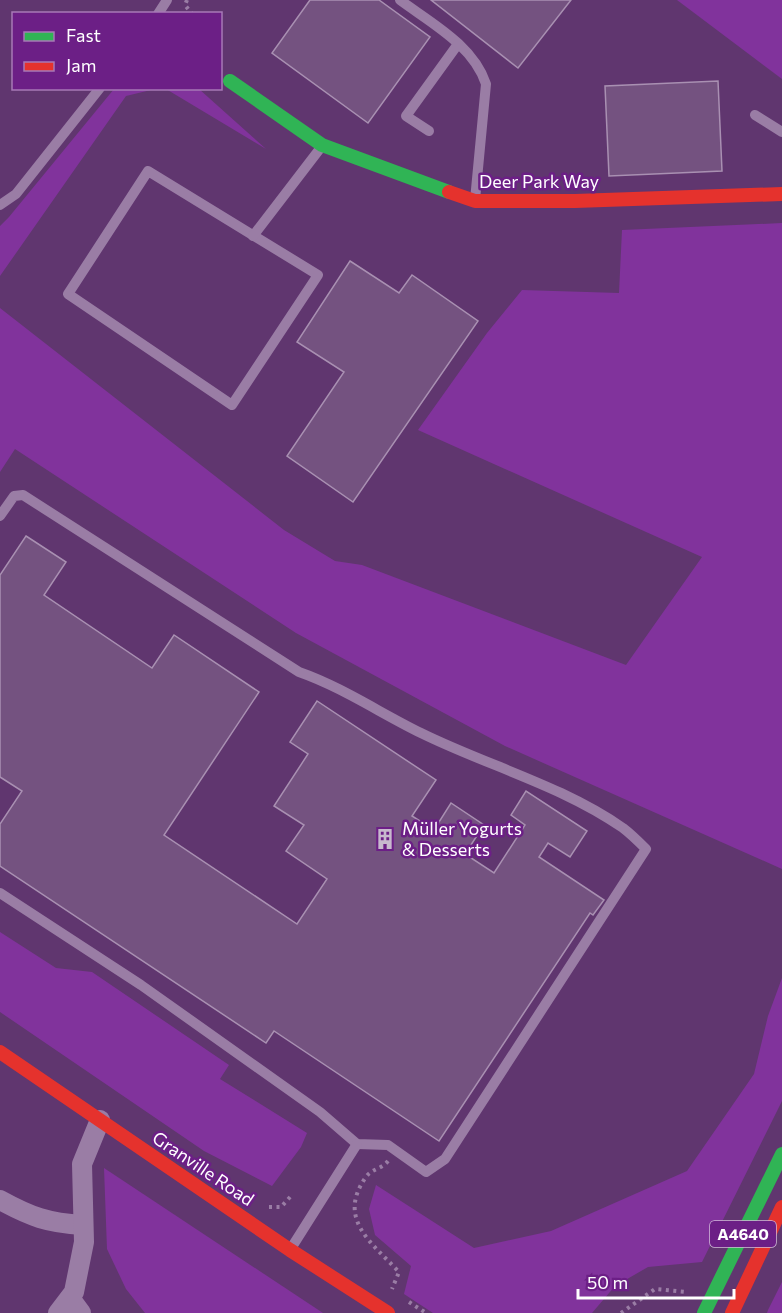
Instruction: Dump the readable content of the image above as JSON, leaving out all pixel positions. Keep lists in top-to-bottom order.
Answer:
{
  "streets": {
    "street": ["Deer Park Way", "Granville Road", "A4640"]
  },
  "places": {
    "building": ["Müller Yogurts & Desserts"]
  },
  "legend": ["Fast", "Jam"],
  "scale_bar": "50 m"
}
